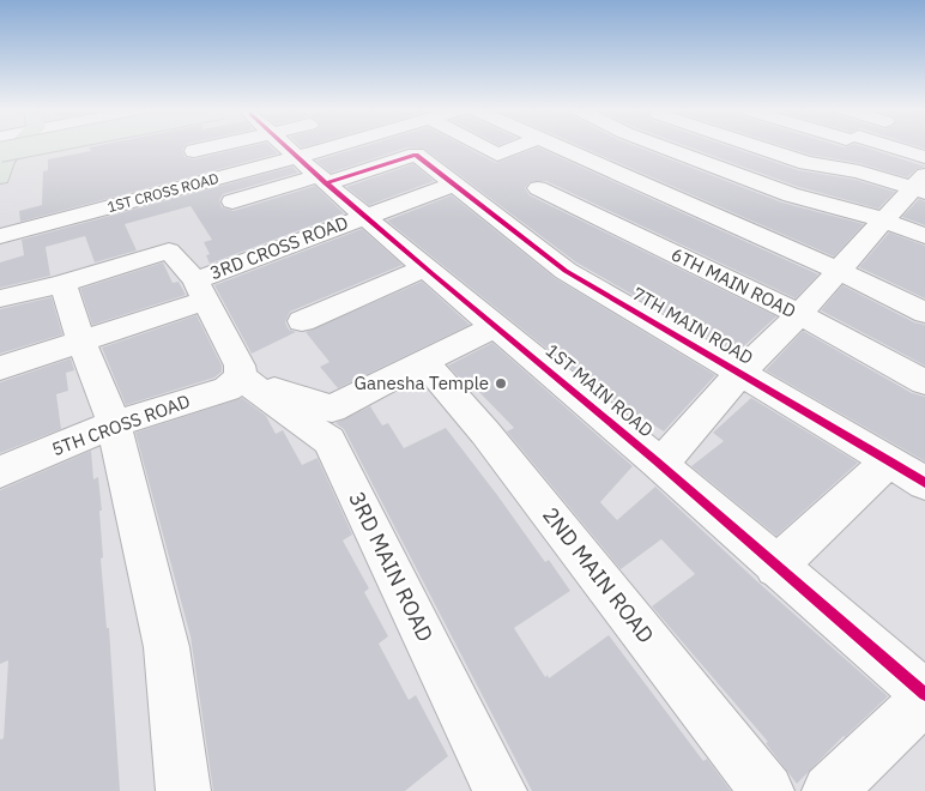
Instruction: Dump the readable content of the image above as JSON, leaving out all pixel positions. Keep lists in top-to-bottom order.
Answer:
{
  "streets": {
    "street": [
      "1ST CROSS ROAD",
      "3RD CROSS ROAD",
      "6TH MAIN ROAD",
      "7TH MAIN ROAD",
      "1ST MAIN ROAD",
      "5TH CROSS ROAD",
      "3RD MAIN ROAD",
      "2ND MAIN ROAD"
    ]
  },
  "crossings": [
    ["1ST CROSS ROAD", "7TH MAIN ROAD"],
    ["1ST CROSS ROAD", "1ST MAIN ROAD"],
    ["3RD CROSS ROAD", "7TH MAIN ROAD"],
    ["3RD CROSS ROAD", "1ST MAIN ROAD"],
    ["7TH MAIN ROAD", "1ST MAIN ROAD"],
    ["5TH CROSS ROAD", "3RD MAIN ROAD"]
  ],
  "places": ["Ganesha Temple"]
}
